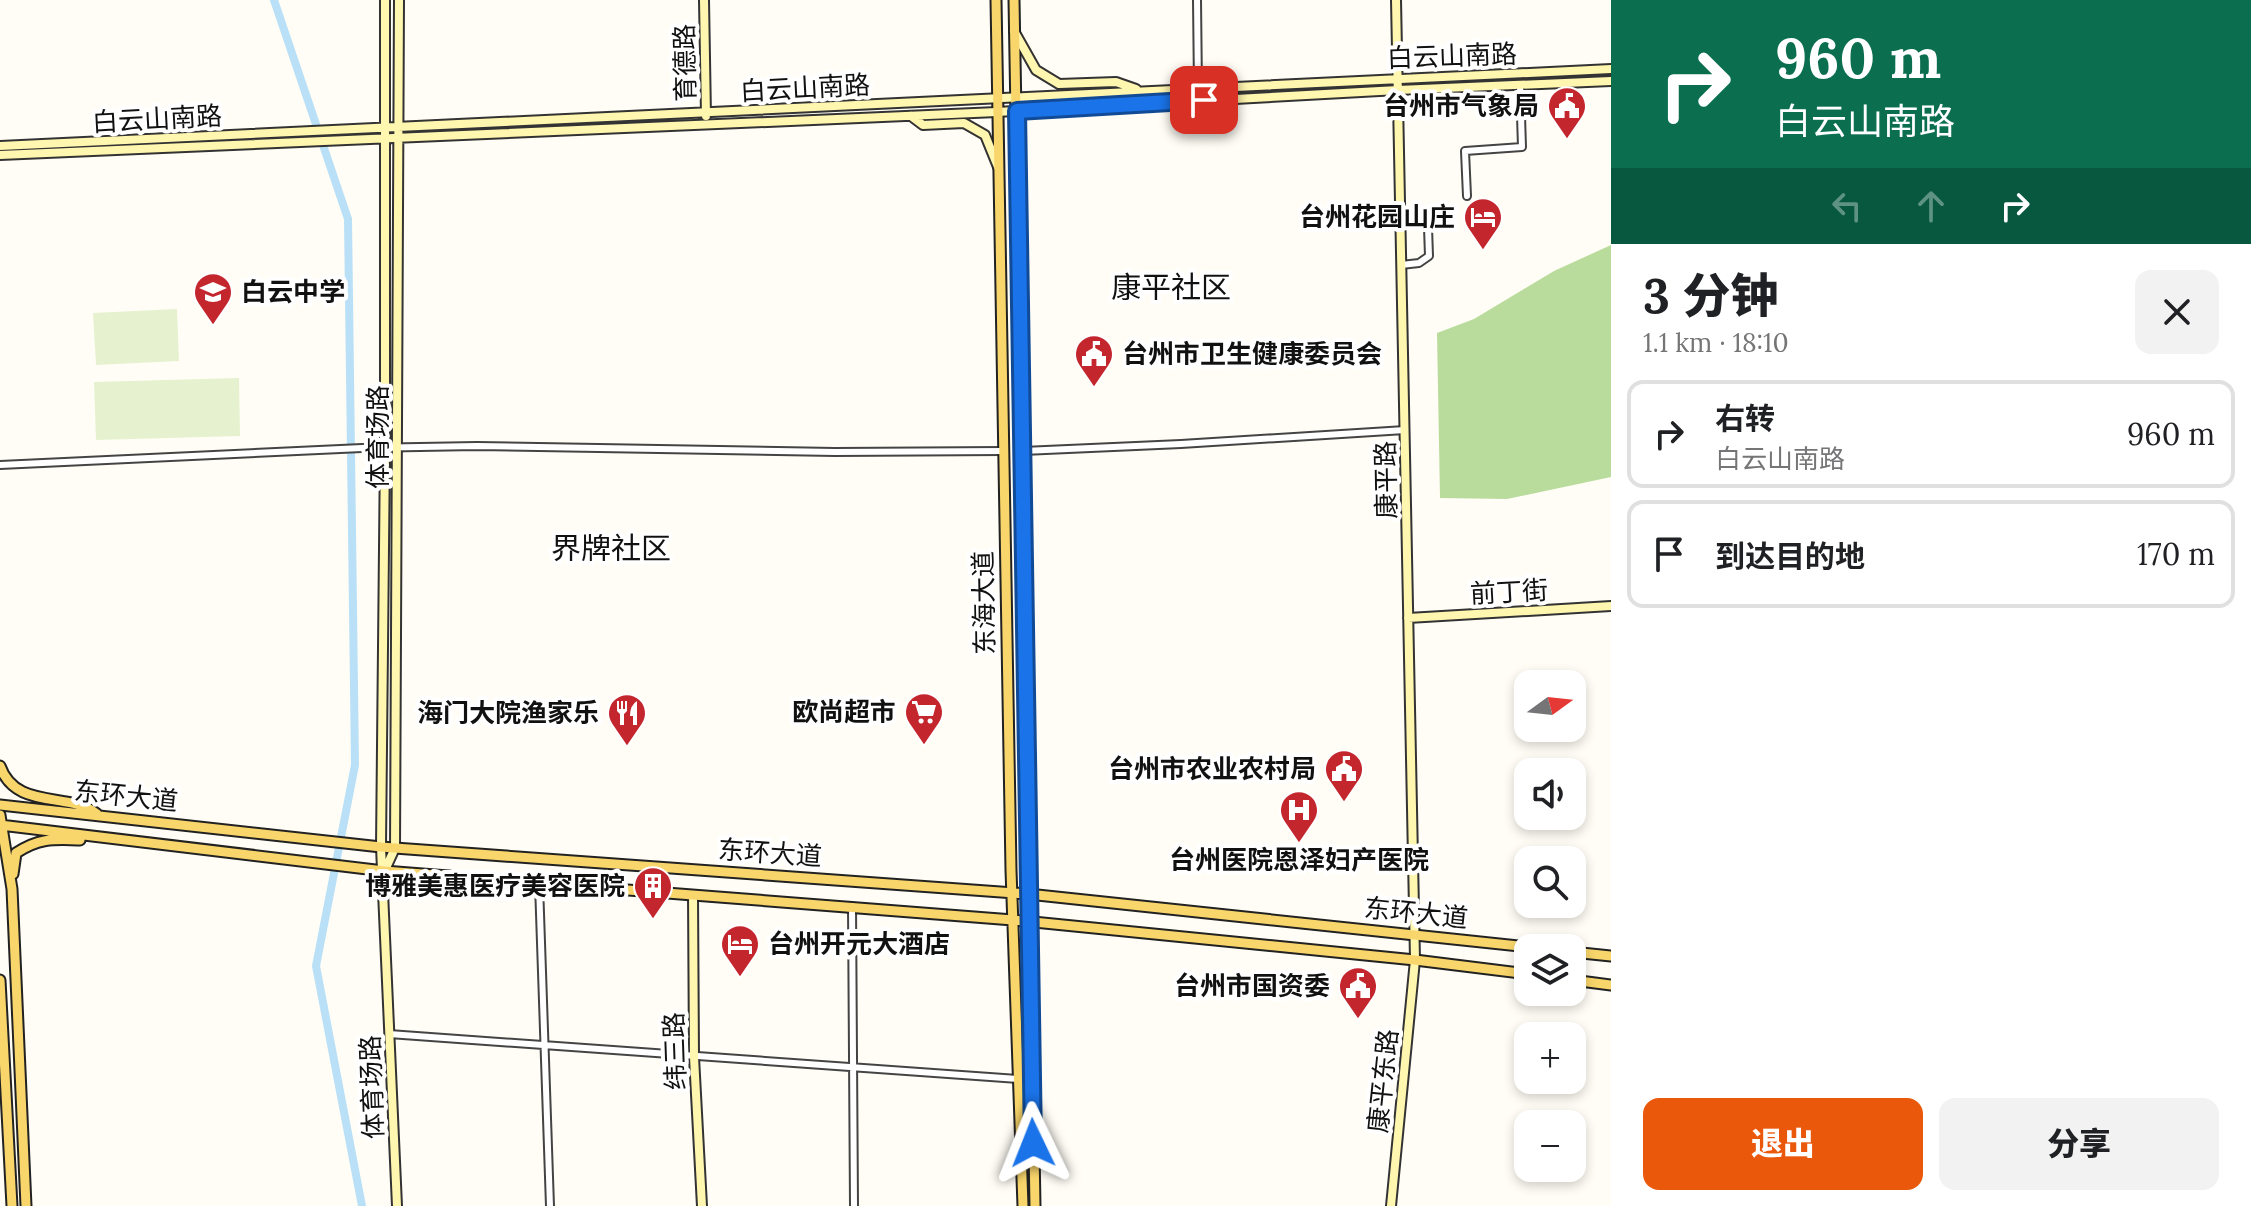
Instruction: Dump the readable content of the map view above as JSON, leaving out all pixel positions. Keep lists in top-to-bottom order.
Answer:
{
  "streets": {
    "main road": [
      "白云山南路",
      "育德路",
      "体育场路",
      "康平路",
      "前丁街",
      "东海大道",
      "东环大道",
      "纬三路",
      "康平东路"
    ]
  },
  "crossings": [
    ["白云山南路", "育德路"],
    ["白云山南路", "体育场路"],
    ["白云山南路", "康平路"],
    ["白云山南路", "东海大道"],
    ["体育场路", "东环大道"],
    ["康平路", "前丁街"],
    ["康平路", "东环大道"],
    ["康平路", "康平东路"],
    ["东海大道", "东环大道"],
    ["东环大道", "纬三路"],
    ["东环大道", "康平东路"]
  ],
  "districts": ["康平社区", "界牌社区"],
  "places": {
    "public building": [
      "台州市气象局",
      "台州市卫生健康委员会",
      "台州市农业农村局",
      "台州市国资委"
    ],
    "hotel": ["台州花园山庄", "台州开元大酒店"],
    "school or university": ["白云中学"],
    "supermarket": ["欧尚超市"],
    "restaurant": ["海门大院渔家乐"],
    "hospital": ["台州医院恩泽妇产医院"],
    "building": ["博雅美惠医疗美容医院"]
  },
  "north": "right",
  "page": {
    "turn": ["960 m", "白云山南路"],
    "heading": ["3 分钟", "1.1 km · 18:10"],
    "list": [
      {
        "name": "右转",
        "note": "白云山南路",
        "value": "960 m"
      },
      {
        "name": "到达目的地",
        "value": "170 m"
      }
    ],
    "map_buttons": ["+", "−"],
    "buttons": ["退出", "分享"]
  }
}
